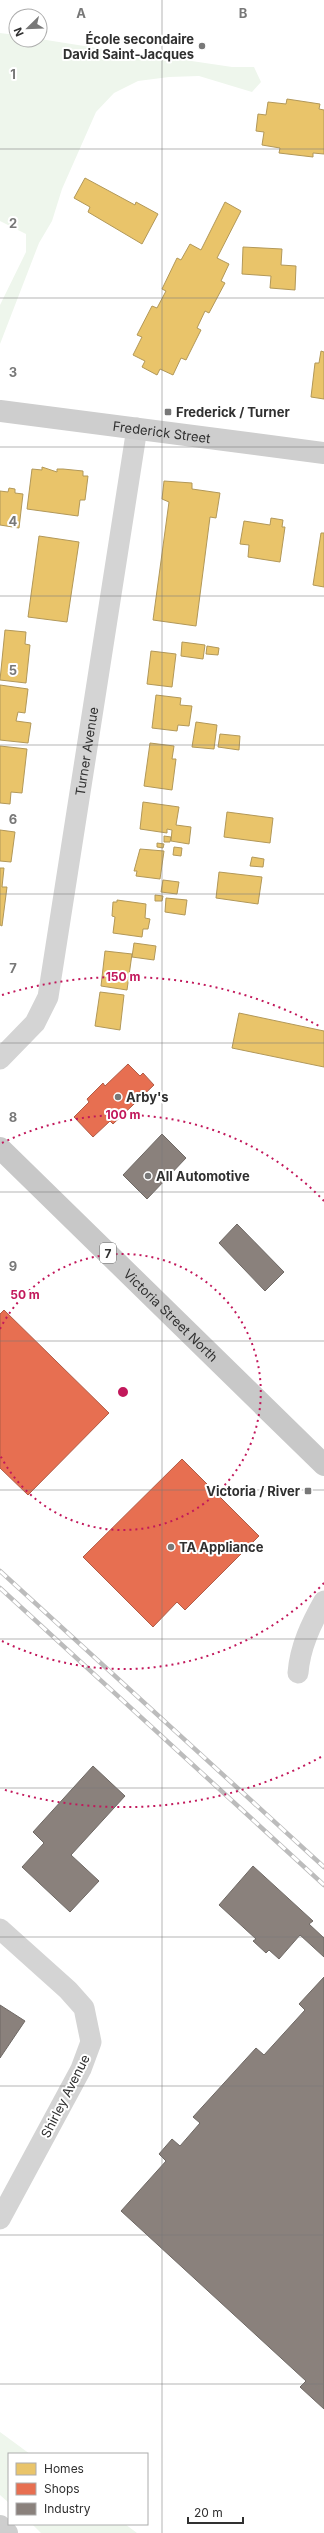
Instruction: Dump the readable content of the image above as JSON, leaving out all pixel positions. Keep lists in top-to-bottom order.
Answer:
{
  "streets": {
    "main road": ["Frederick Street", "7", "Victoria Street North"],
    "street": ["Turner Avenue", "Shirley Avenue"]
  },
  "crossings": [
    ["Frederick Street", "Turner Avenue"]
  ],
  "places": {
    "other": [
      "École secondaire David Saint-Jacques",
      "Arby's",
      "All Automotive",
      "TA Appliance"
    ],
    "transit": ["Frederick / Turner", "Victoria / River"]
  },
  "legend": ["Homes", "Shops", "Industry"],
  "scale_bar": "20 m",
  "north": "bottom left",
  "grid": {
    "columns": ["A", "B"],
    "rows": [
      "1",
      "2",
      "3",
      "4",
      "5",
      "6",
      "7",
      "8",
      "9"
    ]
  },
  "rings": ["150 m", "100 m", "50 m"]
}
